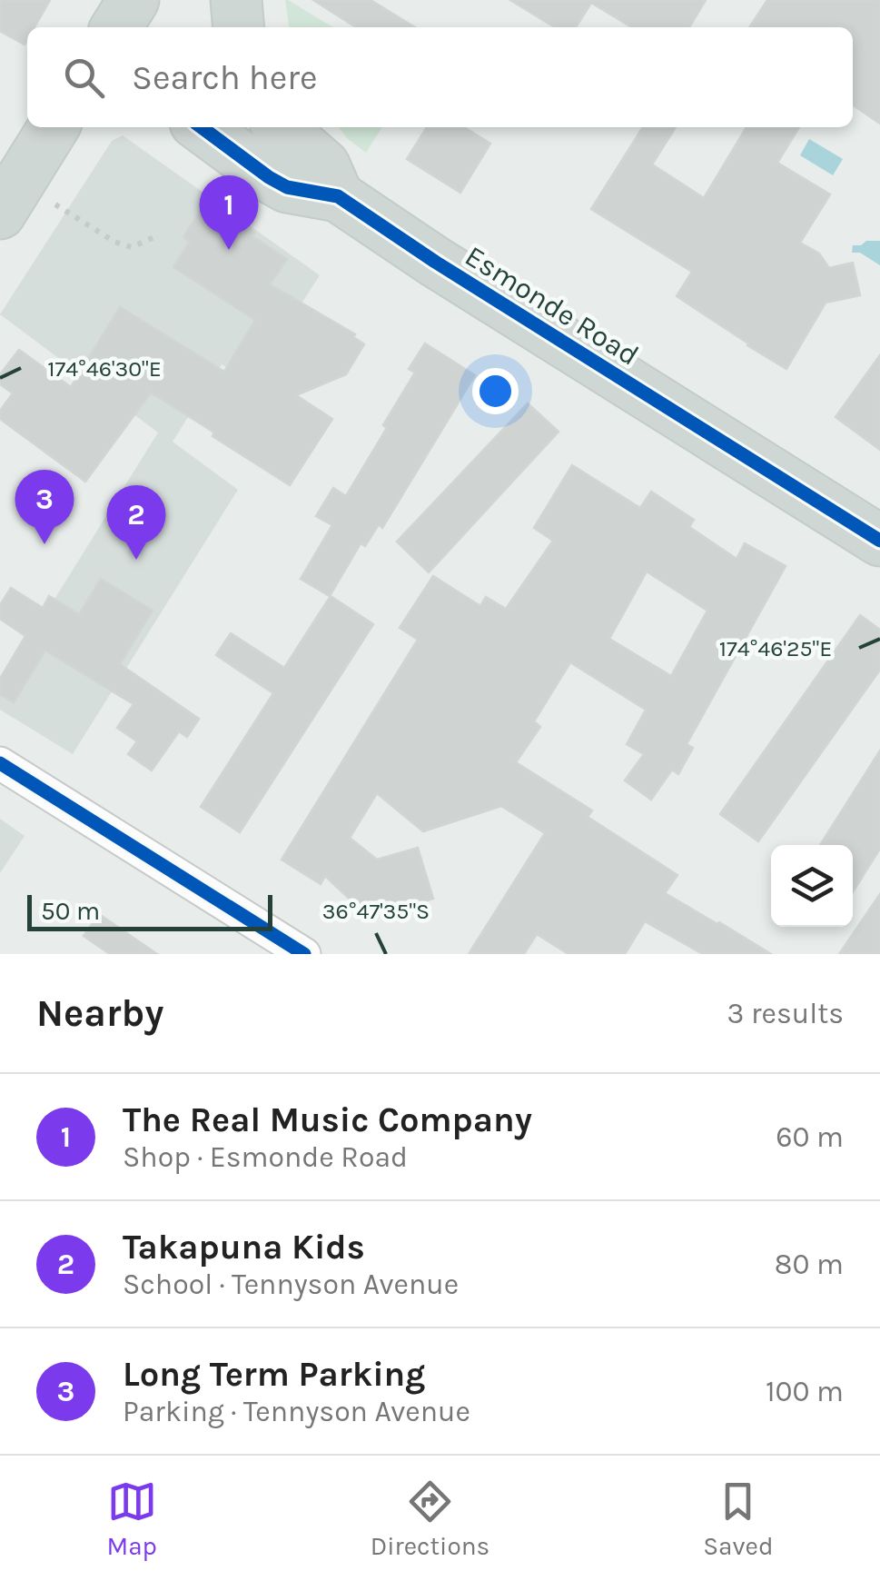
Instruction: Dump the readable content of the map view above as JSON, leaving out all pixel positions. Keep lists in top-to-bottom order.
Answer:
{
  "streets": {
    "main road": ["Esmonde Road"]
  },
  "scale_bar": "50 m",
  "page": {
    "search": "Search here",
    "pins": ["1", "3", "2"],
    "scale": "50 m",
    "heading": ["Nearby", "3 results"],
    "list": [
      {
        "mark": "1",
        "name": "The Real Music Company",
        "note": "Shop · Esmonde Road",
        "value": "60 m"
      },
      {
        "mark": "2",
        "name": "Takapuna Kids",
        "note": "School · Tennyson Avenue",
        "value": "80 m"
      },
      {
        "mark": "3",
        "name": "Long Term Parking",
        "note": "Parking · Tennyson Avenue",
        "value": "100 m"
      }
    ],
    "nav": ["Map", "Directions", "Saved"]
  },
  "coordinates": ["174°46'30\"E", "174°46'25\"E", "36°47'35\"S"]
}
